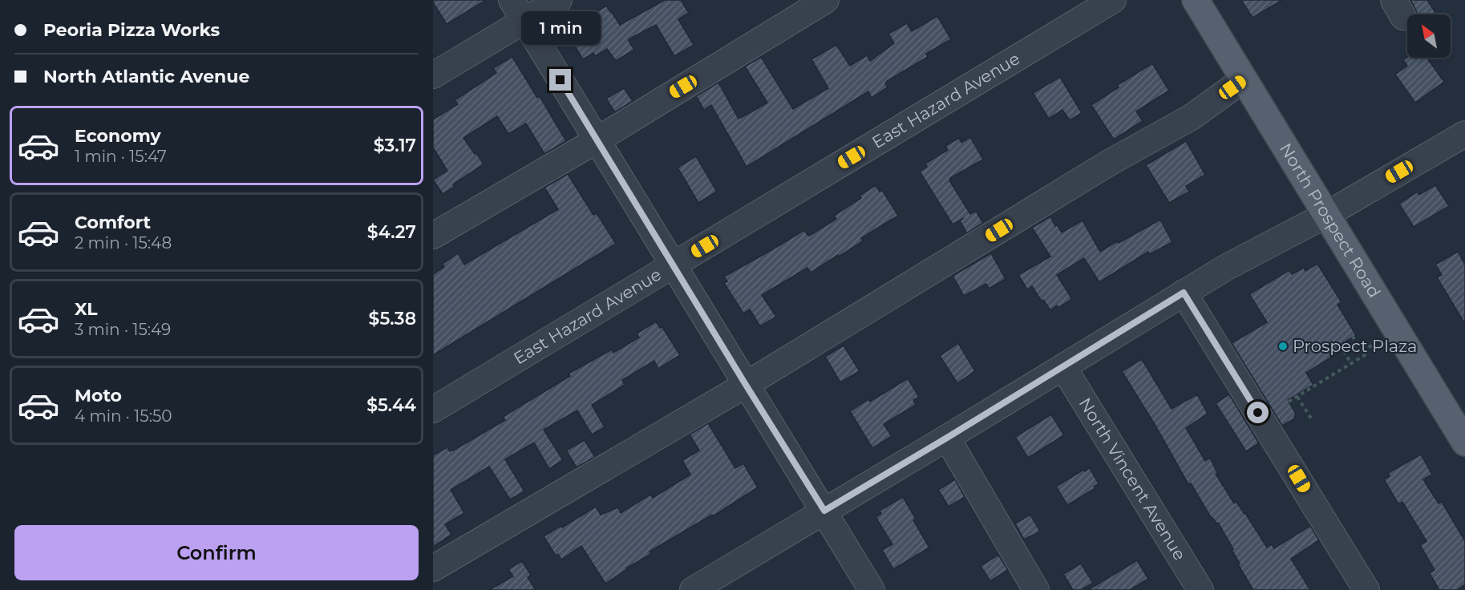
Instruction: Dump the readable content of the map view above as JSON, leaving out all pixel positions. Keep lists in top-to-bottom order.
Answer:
{
  "streets": {
    "main road": ["North Prospect Road"],
    "street": ["East Hazard Avenue", "North Vincent Avenue"]
  },
  "places": ["Prospect Plaza"],
  "north": "top left",
  "page": {
    "banner": ["Peoria Pizza Works", "North Atlantic Avenue"],
    "bubble": "1 min",
    "list": [
      {
        "name": "Economy",
        "note": "1 min · 15:47",
        "value": "$3.17"
      },
      {
        "name": "Comfort",
        "note": "2 min · 15:48",
        "value": "$4.27"
      },
      {
        "name": "XL",
        "note": "3 min · 15:49",
        "value": "$5.38"
      },
      {
        "name": "Moto",
        "note": "4 min · 15:50",
        "value": "$5.44"
      }
    ],
    "buttons": "Confirm"
  }
}
